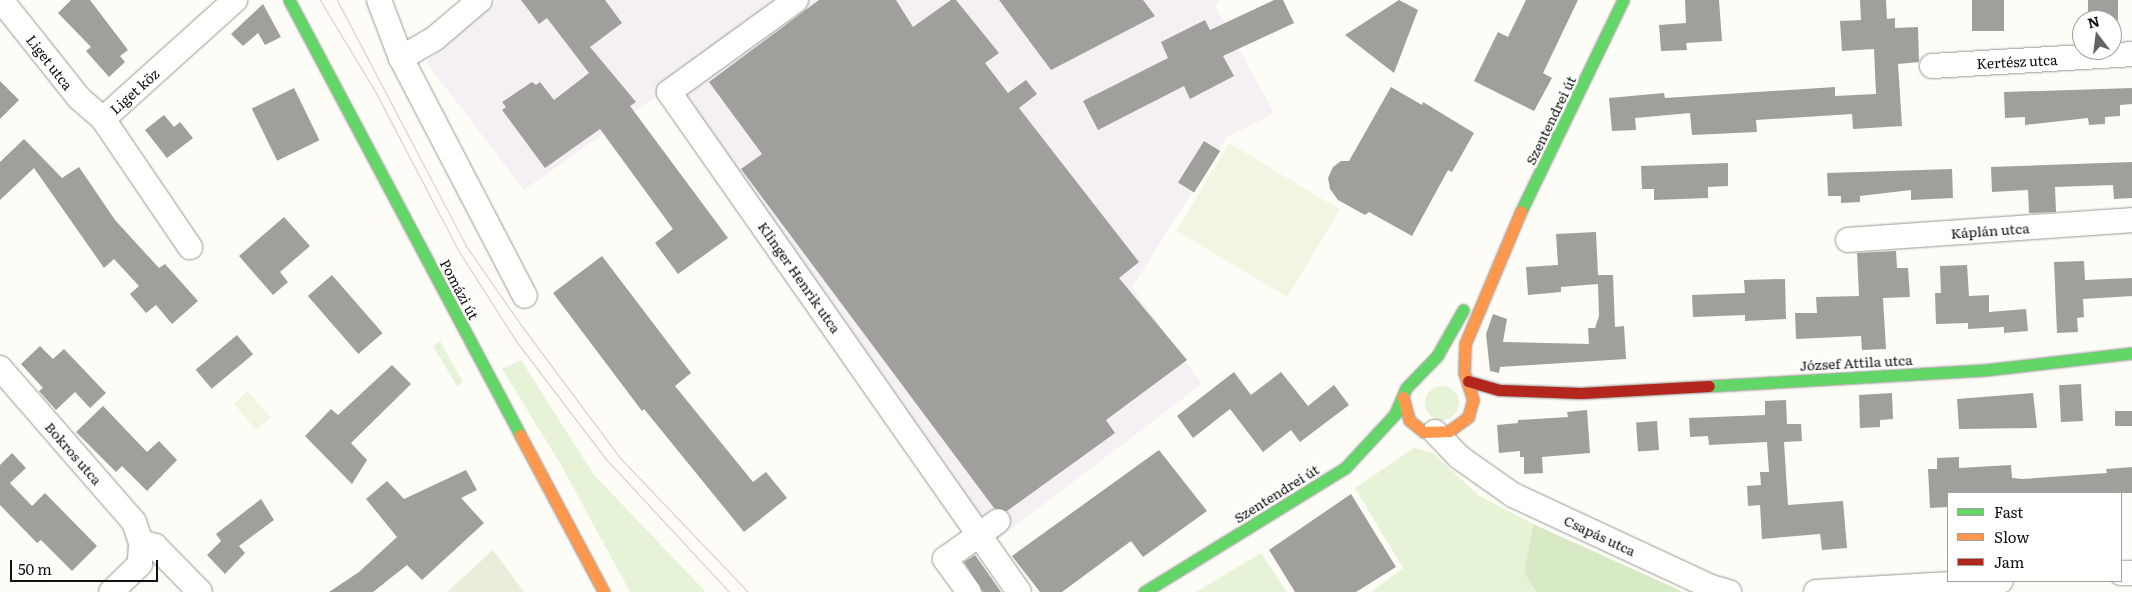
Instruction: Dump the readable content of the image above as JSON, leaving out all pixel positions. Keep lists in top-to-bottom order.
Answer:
{
  "streets": {
    "main road": ["Szentendrei út", "Pomázi út", "József Attila utca"],
    "street": [
      "Kertész utca",
      "Liget utca",
      "Liget köz",
      "Káplán utca",
      "Klinger Henrik utca",
      "Bokros utca",
      "Csapás utca"
    ]
  },
  "crossings": [
    ["Liget utca", "Liget köz"],
    ["Szentendrei út", "Csapás utca"]
  ],
  "legend": ["Fast", "Slow", "Jam"],
  "scale_bar": "50 m",
  "north": "top"
}
